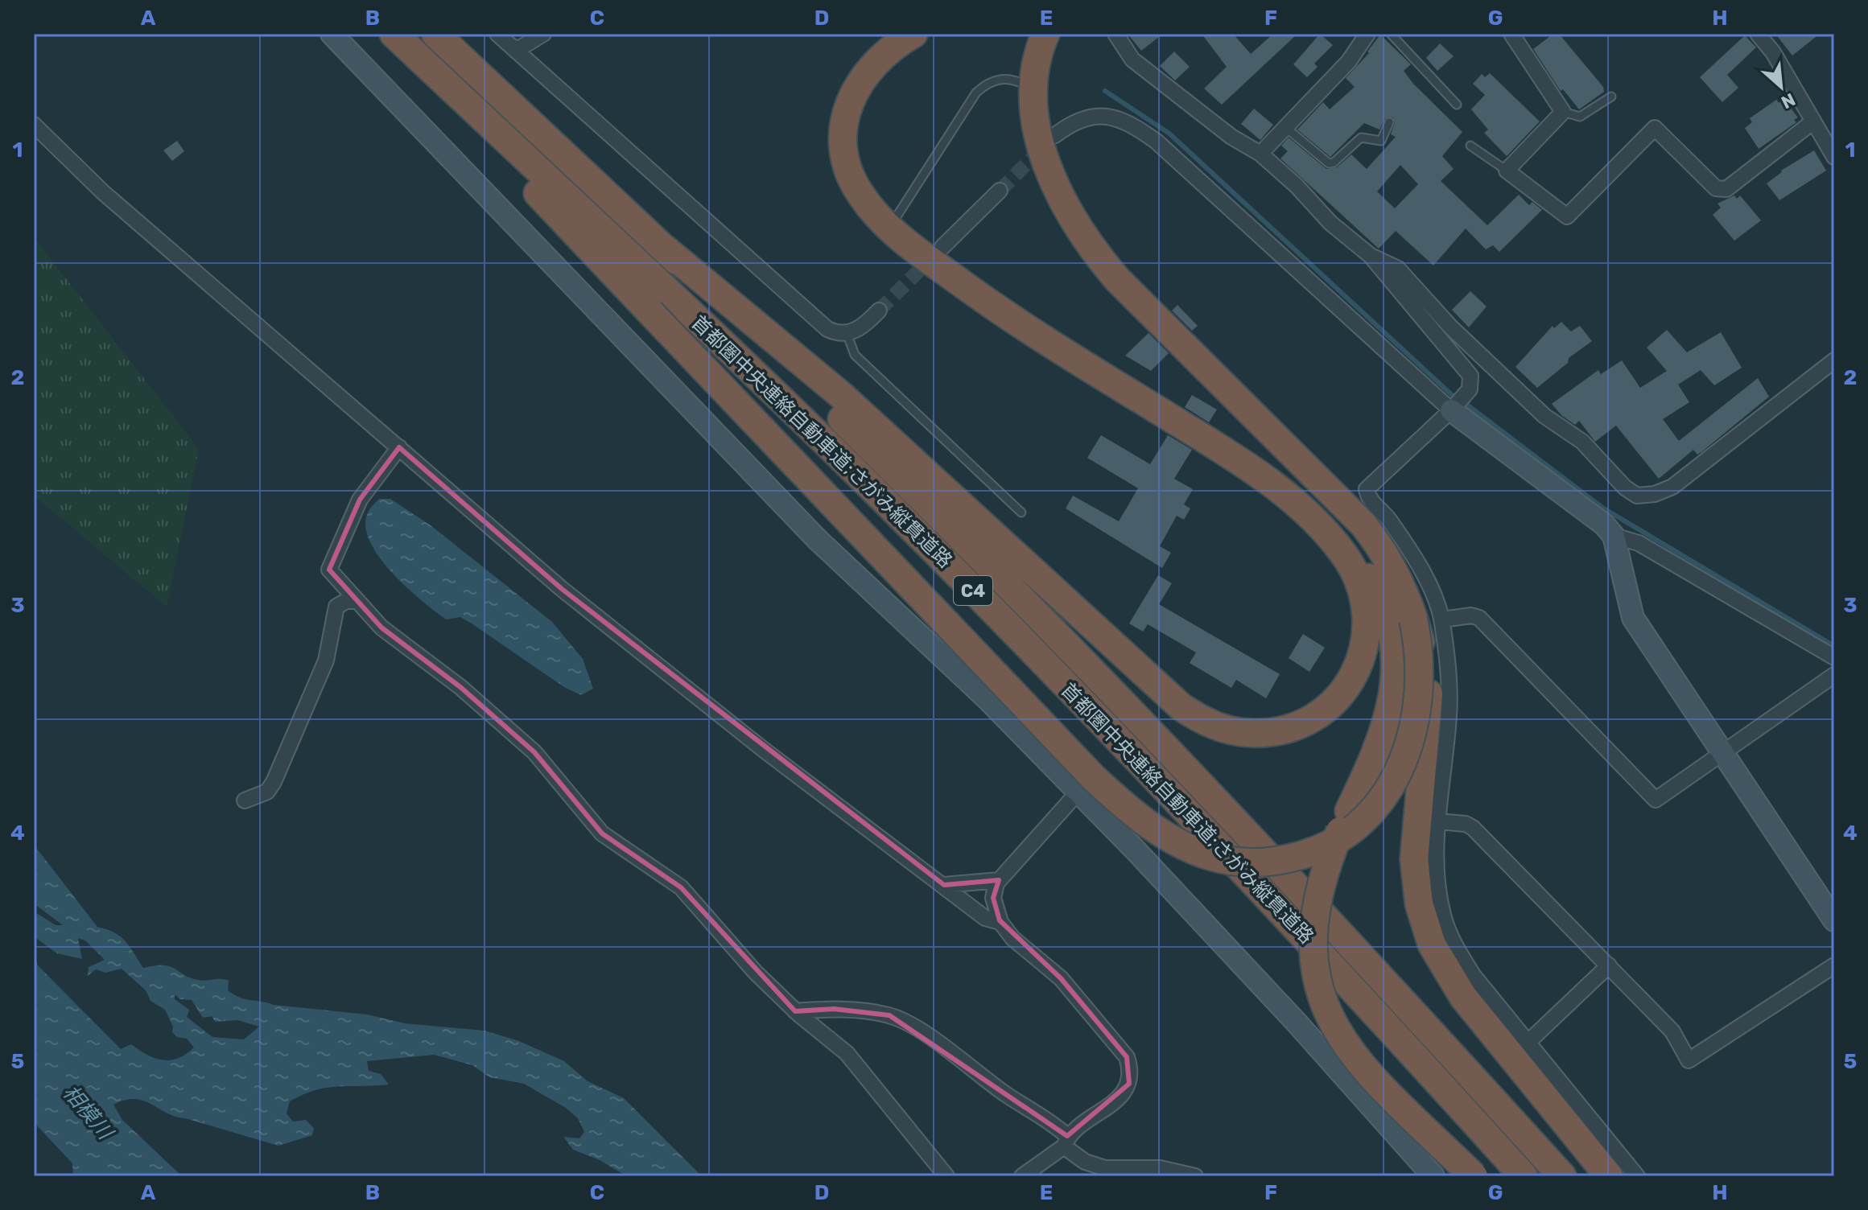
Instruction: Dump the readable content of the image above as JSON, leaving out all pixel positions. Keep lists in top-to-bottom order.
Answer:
{
  "streets": {
    "highway": ["首都圏中央連絡自動車道;さがみ縦貫道路", "C4"]
  },
  "water": ["相模川"],
  "north": "bottom right",
  "grid": {
    "columns": [
      "A",
      "B",
      "C",
      "D",
      "E",
      "F",
      "G",
      "H"
    ],
    "rows": [
      "1",
      "2",
      "3",
      "4",
      "5"
    ]
  }
}
